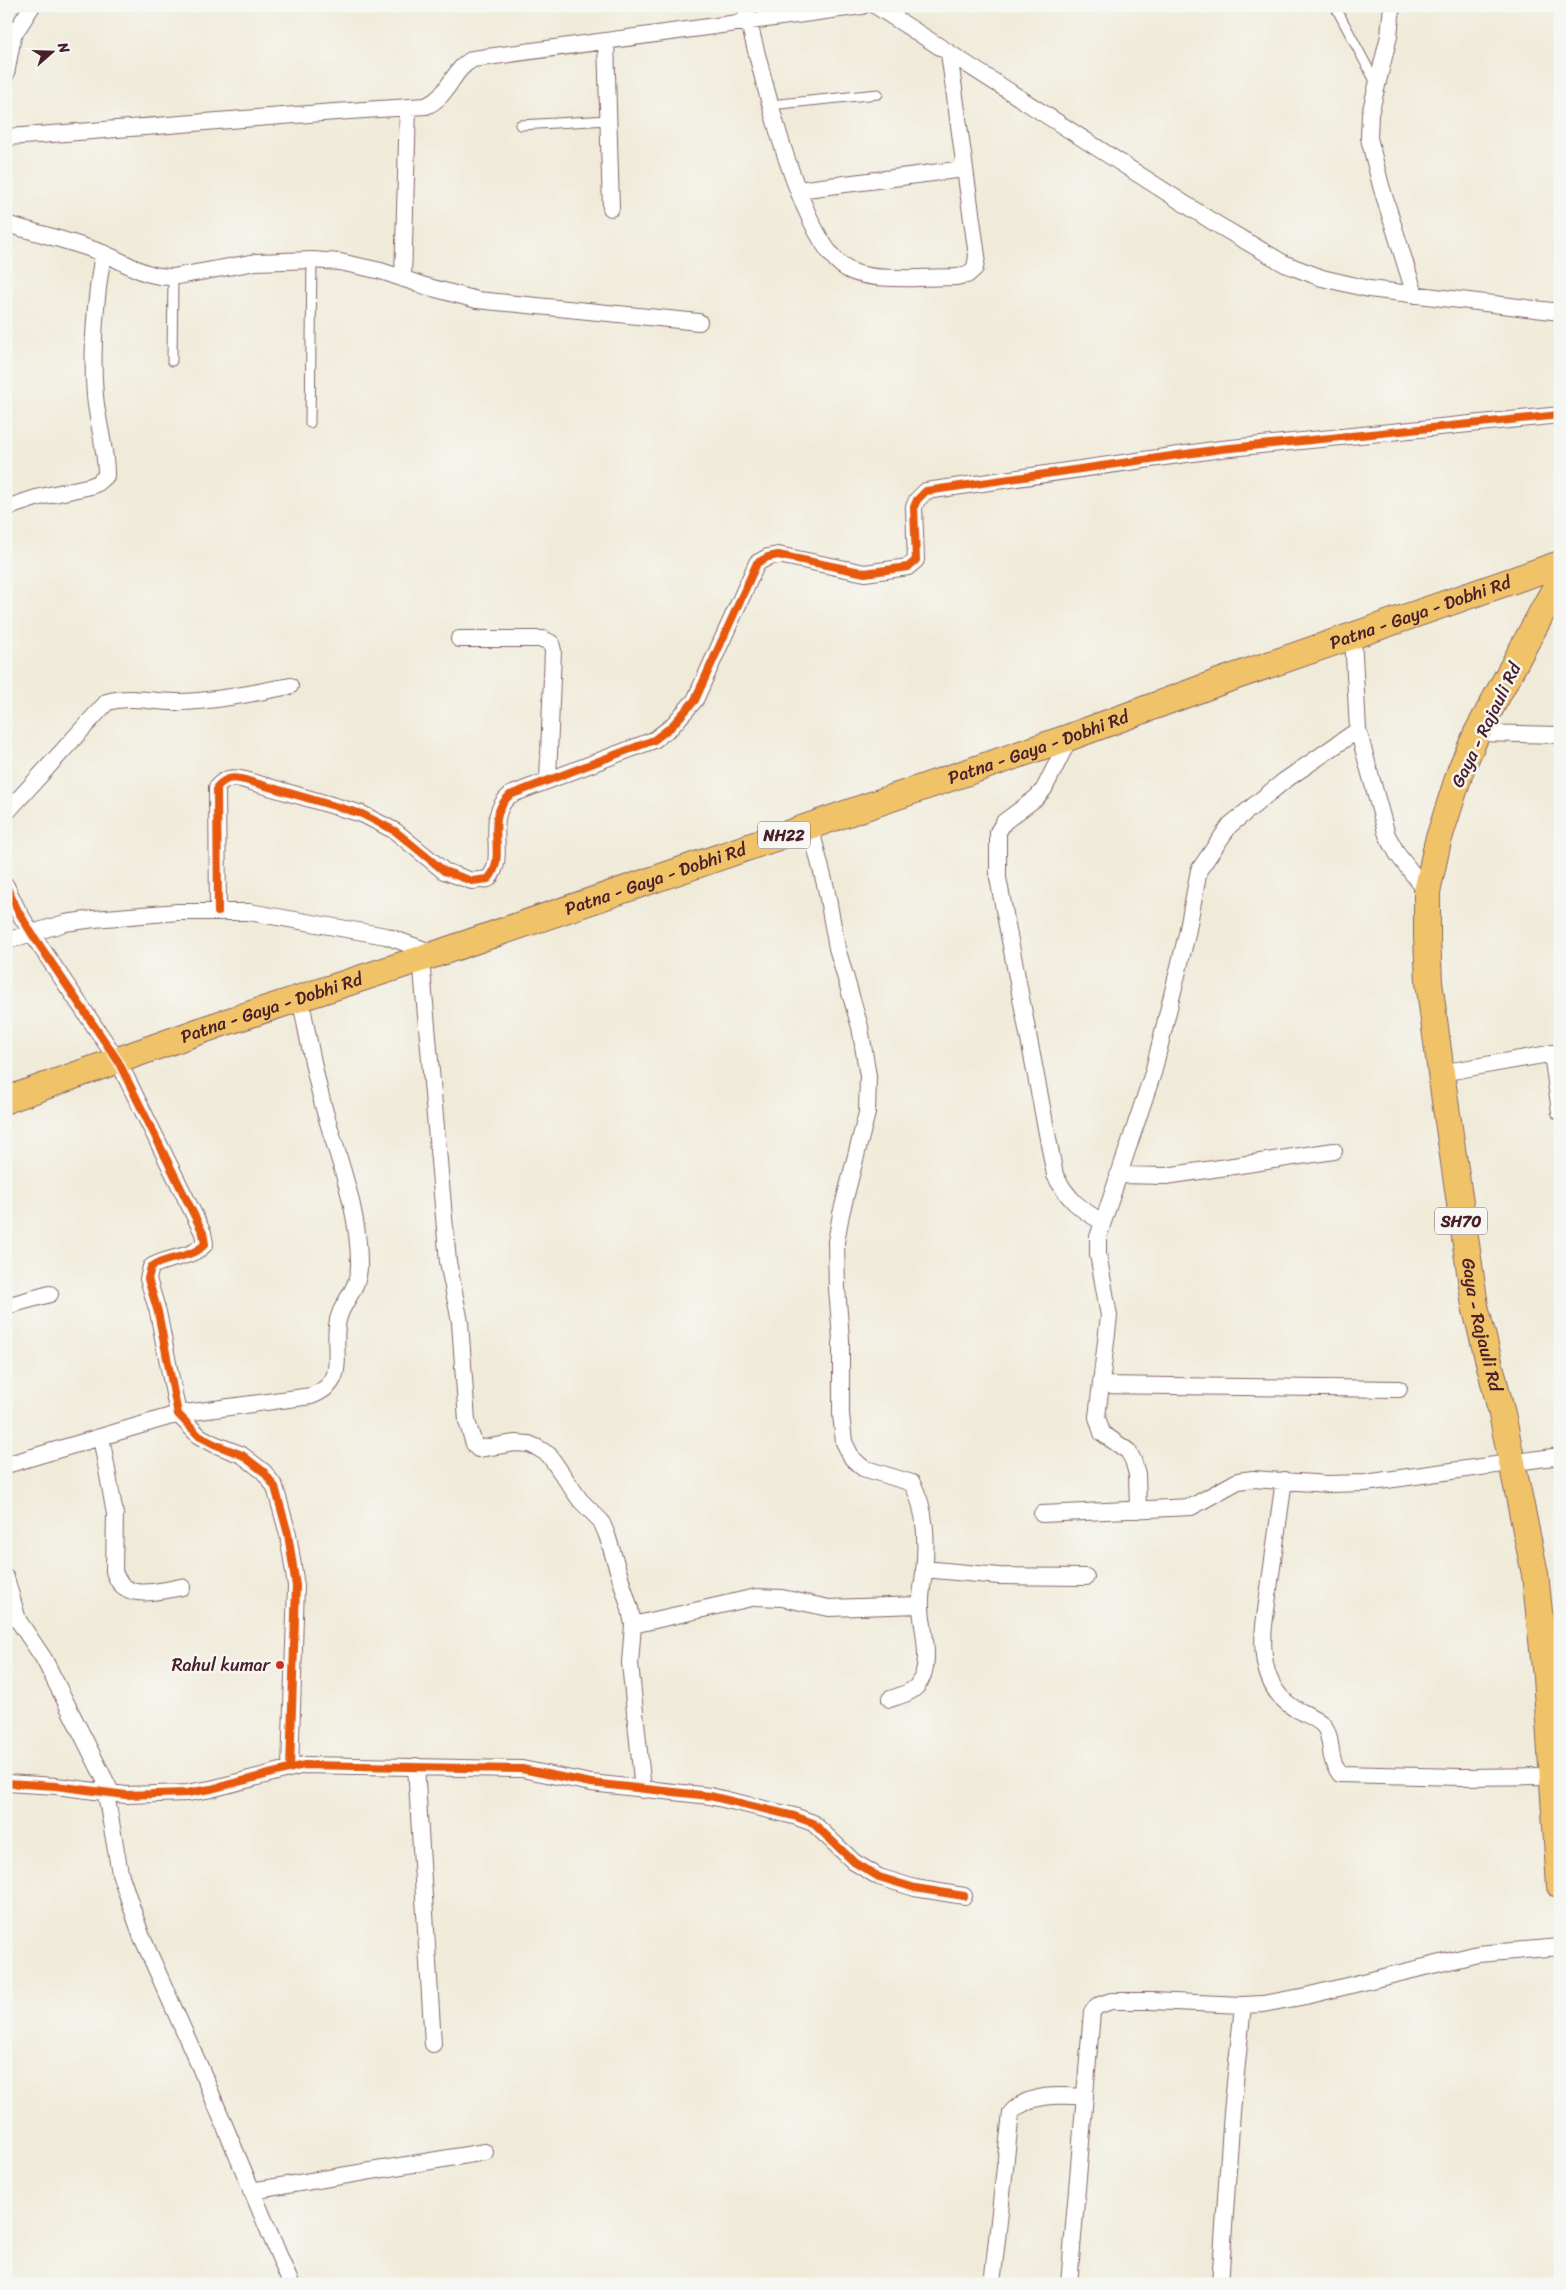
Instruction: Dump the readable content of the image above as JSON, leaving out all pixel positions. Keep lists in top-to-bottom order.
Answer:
{
  "streets": {
    "main road": [
      "Patna - Gaya - Dobhi Rd",
      "Gaya - Rajauli Rd",
      "NH22",
      "SH70"
    ]
  },
  "places": ["Rahul kumar"],
  "north": "right"
}
